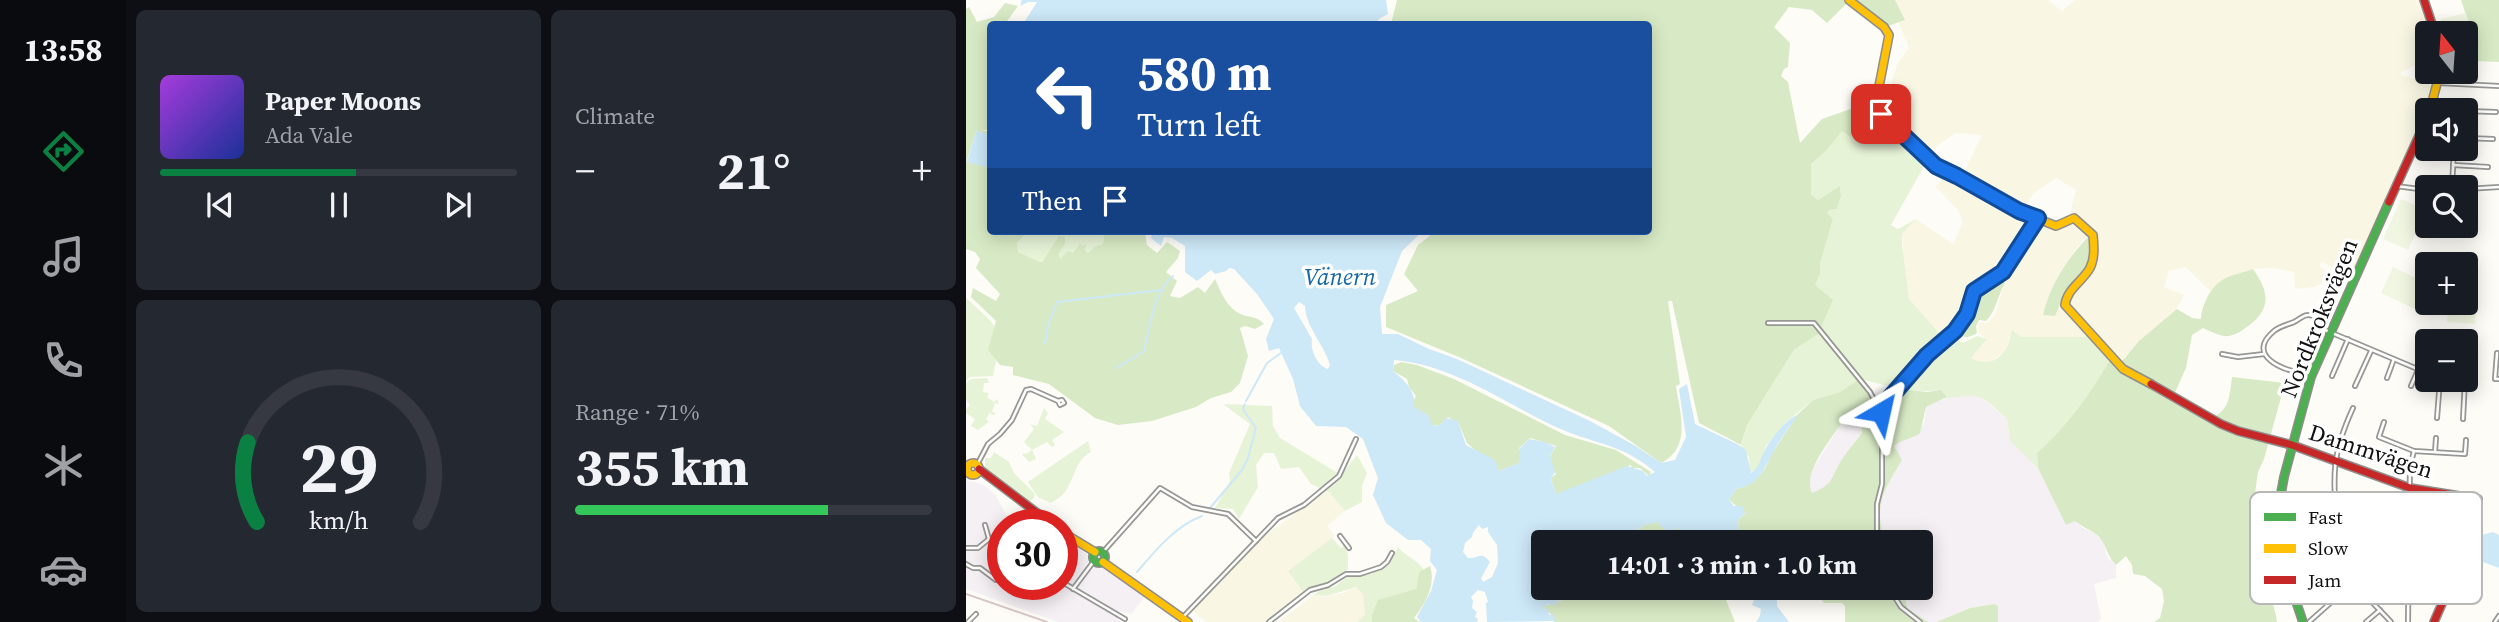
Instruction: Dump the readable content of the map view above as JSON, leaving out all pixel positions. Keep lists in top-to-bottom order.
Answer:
{
  "streets": {
    "street": ["Nordkroksvägen", "Dammvägen"]
  },
  "crossings": [
    ["Nordkroksvägen", "Dammvägen"]
  ],
  "water": ["Vänern"],
  "legend": ["Fast", "Slow", "Jam"],
  "north": "top",
  "page": {
    "tabs": "13:58",
    "tile": [
      "Climate",
      ["Range · 71%", "355 km"]
    ],
    "map_buttons": ["+", "−"],
    "turn": ["580 m", "Turn left"],
    "song": ["Paper Moons", "Ada Vale"],
    "heat": ["−", "21°", "+"],
    "then": "Then",
    "limit": "30",
    "trip": "14:01 · 3 min · 1.0 km",
    "gauge": ["29", "km/h"]
  }
}
